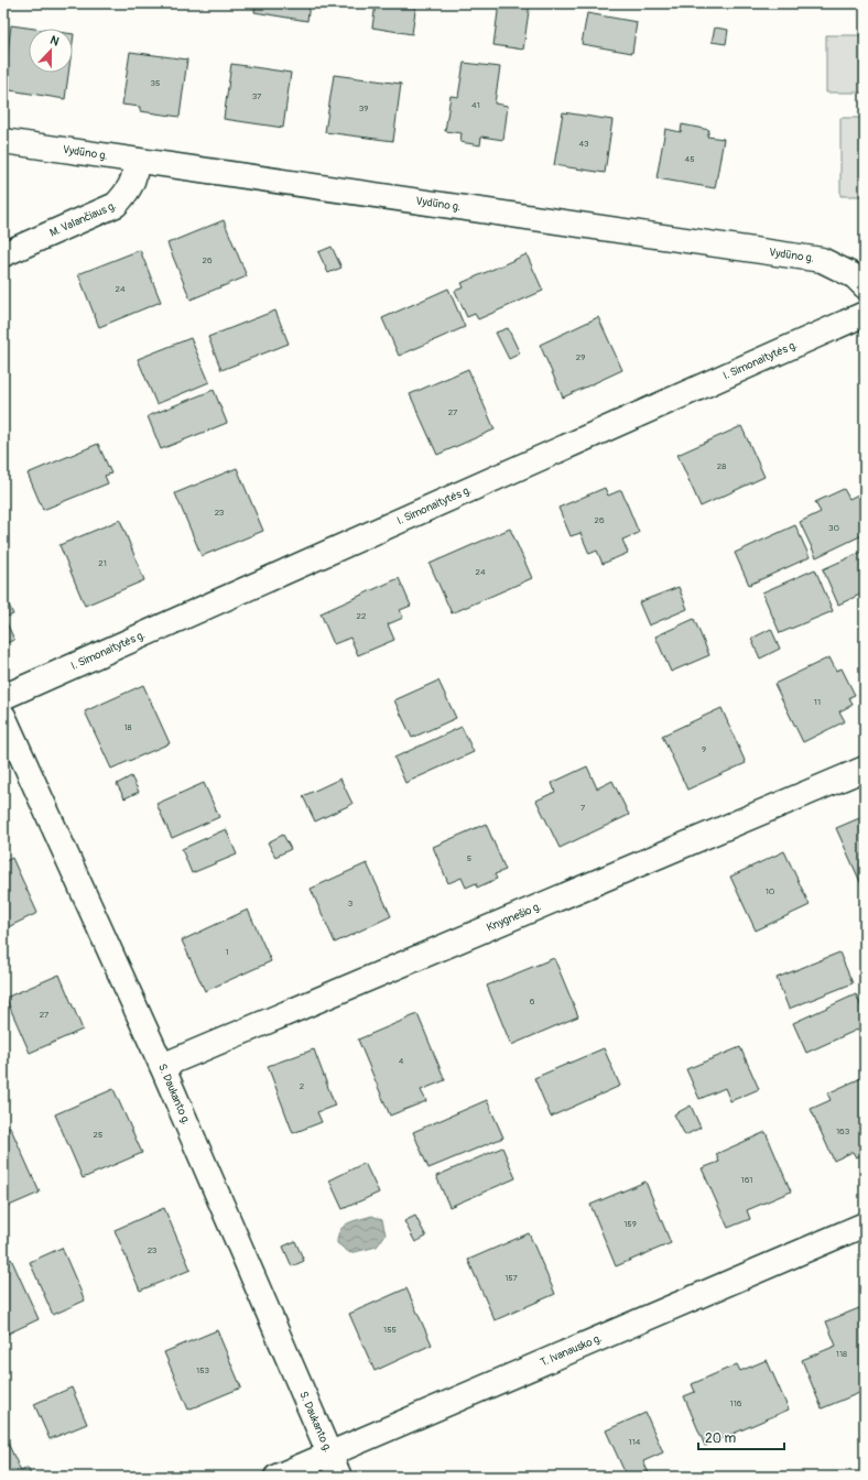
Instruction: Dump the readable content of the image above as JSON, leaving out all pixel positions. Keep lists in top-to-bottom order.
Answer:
{
  "streets": {
    "street": [
      "Vydūno g.",
      "M. Valančiaus g.",
      "I. Simonaitytės g.",
      "Knygnešio g.",
      "S. Daukanto g.",
      "T. Ivanausko g."
    ]
  },
  "crossings": [
    ["Vydūno g.", "M. Valančiaus g."],
    ["Knygnešio g.", "S. Daukanto g."],
    ["S. Daukanto g.", "T. Ivanausko g."]
  ],
  "house_numbers": [
    "35",
    "37",
    "41",
    "39",
    "43",
    "45",
    "26",
    "24",
    "29",
    "27",
    "28",
    "23",
    "26",
    "30",
    "21",
    "24",
    "22",
    "11",
    "18",
    "9",
    "7",
    "5",
    "10",
    "3",
    "1",
    "6",
    "27",
    "4",
    "2",
    "163",
    "25",
    "161",
    "159",
    "23",
    "157",
    "155",
    "118",
    "153",
    "116",
    "114"
  ],
  "scale_bar": "20 m",
  "north": "top"
}
